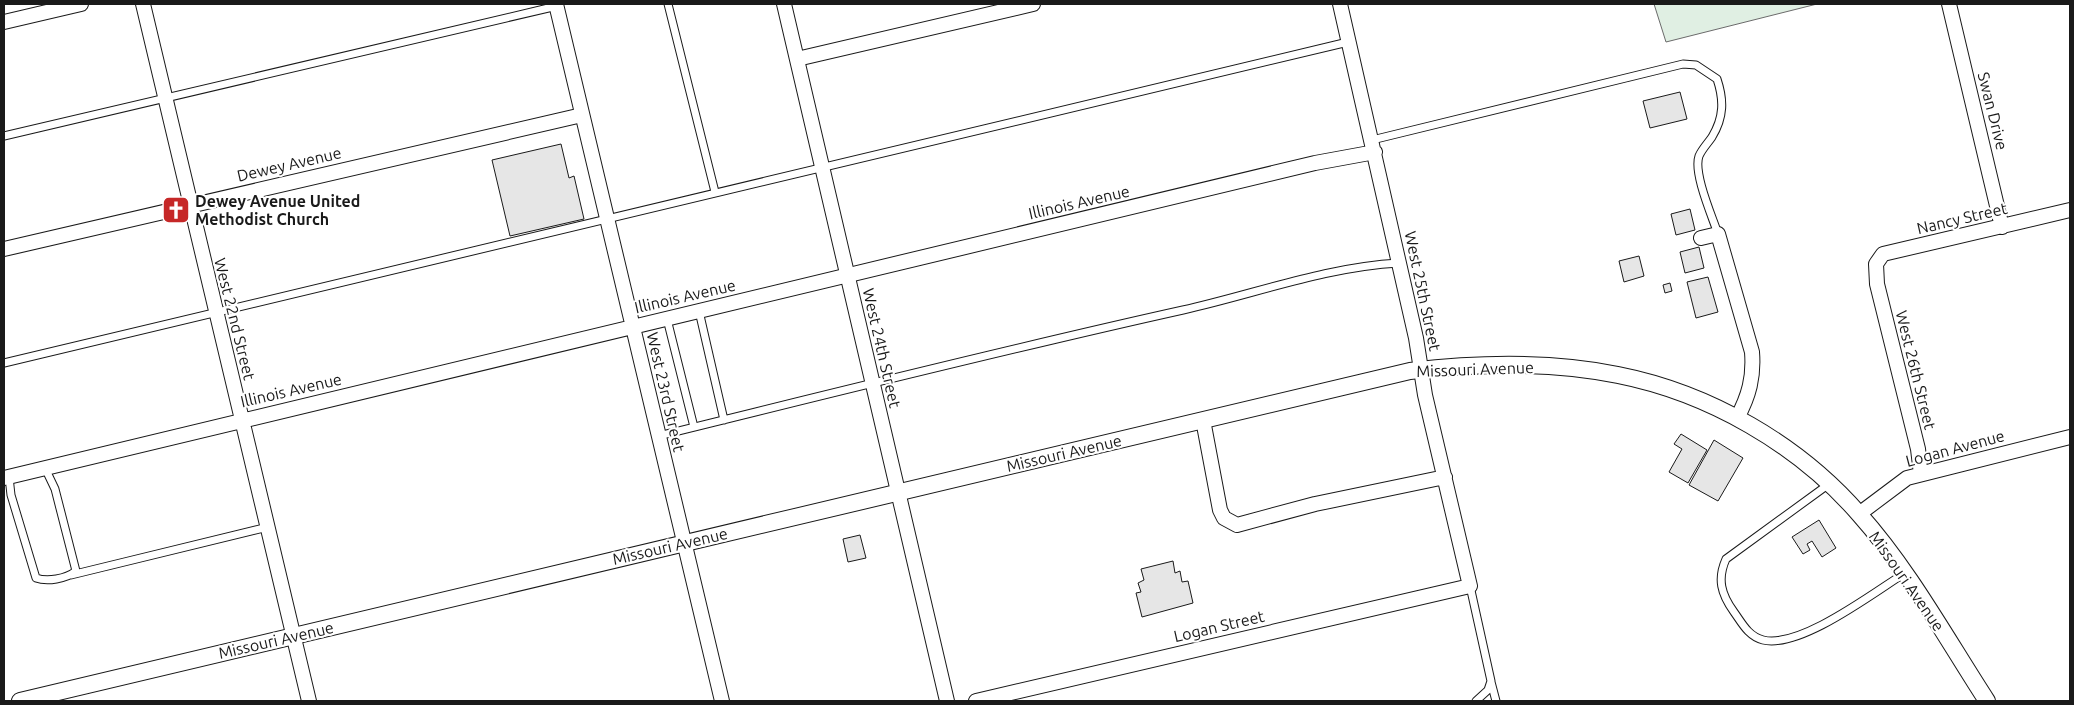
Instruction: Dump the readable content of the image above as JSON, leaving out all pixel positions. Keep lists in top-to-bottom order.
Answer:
{
  "streets": {
    "street": [
      "Swan Drive",
      "Dewey Avenue",
      "Illinois Avenue",
      "Nancy Street",
      "West 25th Street",
      "West 22nd Street",
      "West 24th Street",
      "Missouri Avenue",
      "West 26th Street",
      "West 23rd Street",
      "Logan Avenue",
      "Logan Street"
    ]
  },
  "crossings": [
    ["Swan Drive", "Nancy Street"],
    ["Dewey Avenue", "West 22nd Street"],
    ["Dewey Avenue", "West 23rd Street"],
    ["Illinois Avenue", "West 25th Street"],
    ["Illinois Avenue", "West 22nd Street"],
    ["Illinois Avenue", "West 24th Street"],
    ["Illinois Avenue", "West 23rd Street"],
    ["Nancy Street", "West 26th Street"],
    ["West 25th Street", "Missouri Avenue"],
    ["West 25th Street", "Logan Street"],
    ["West 22nd Street", "Missouri Avenue"],
    ["West 24th Street", "Missouri Avenue"],
    ["Missouri Avenue", "West 23rd Street"],
    ["Missouri Avenue", "Logan Avenue"],
    ["West 26th Street", "Logan Avenue"]
  ],
  "places": {
    "church": ["Dewey Avenue United Methodist Church"]
  }
}
